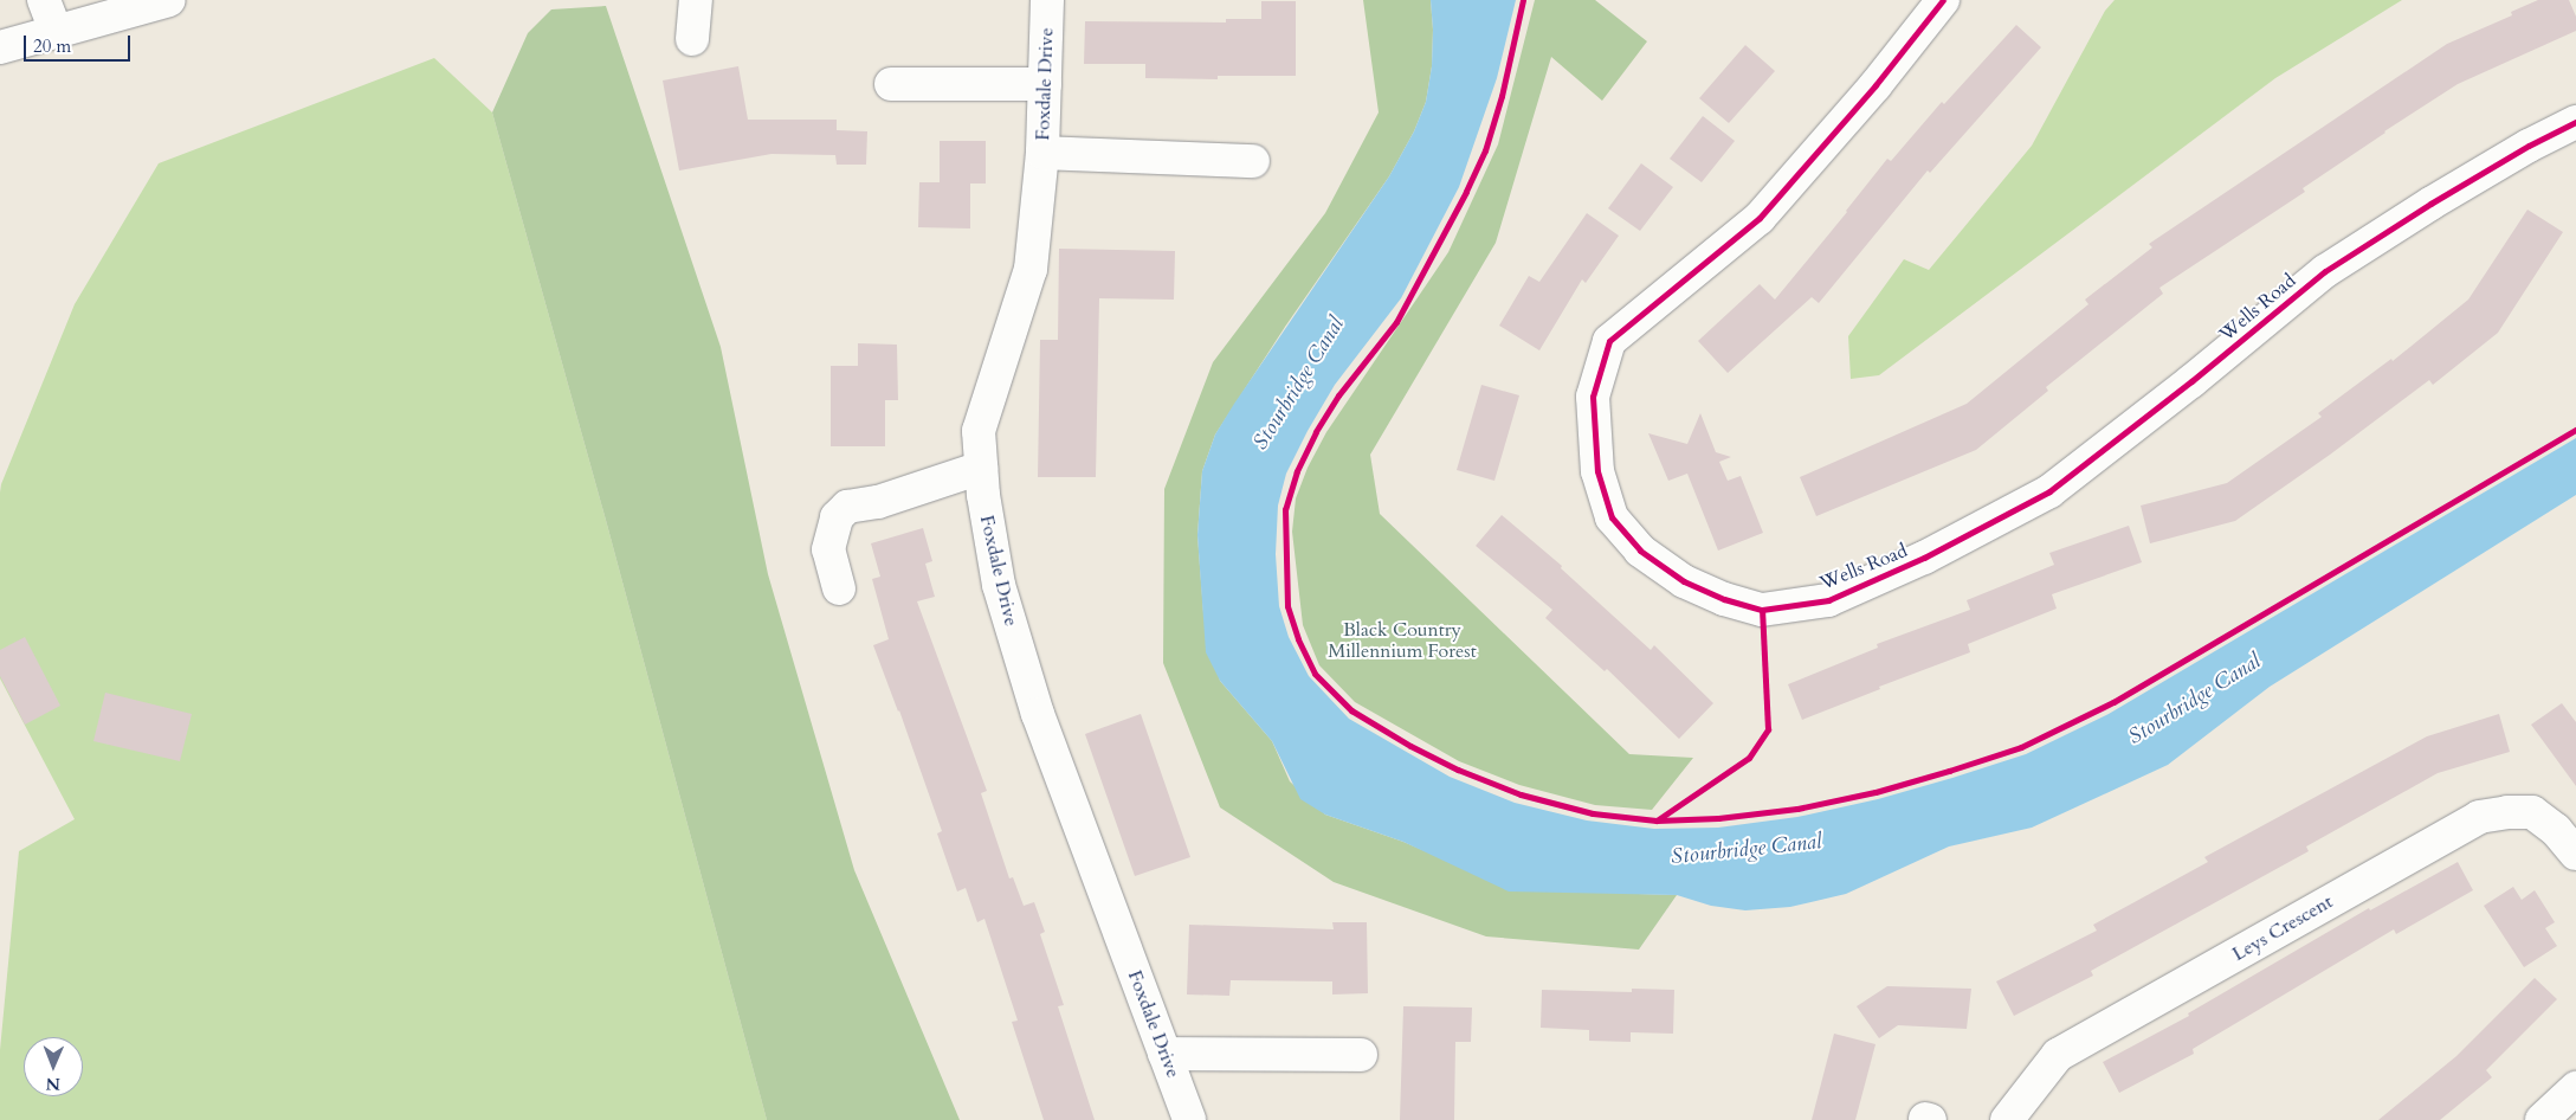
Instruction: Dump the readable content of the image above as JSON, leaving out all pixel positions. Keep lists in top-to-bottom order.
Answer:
{
  "streets": {
    "street": ["Foxdale Drive", "Wells Road", "Leys Crescent"]
  },
  "water": ["Stourbridge Canal"],
  "parks": ["Black Country Millennium Forest"],
  "scale_bar": "20 m",
  "north": "bottom"
}
